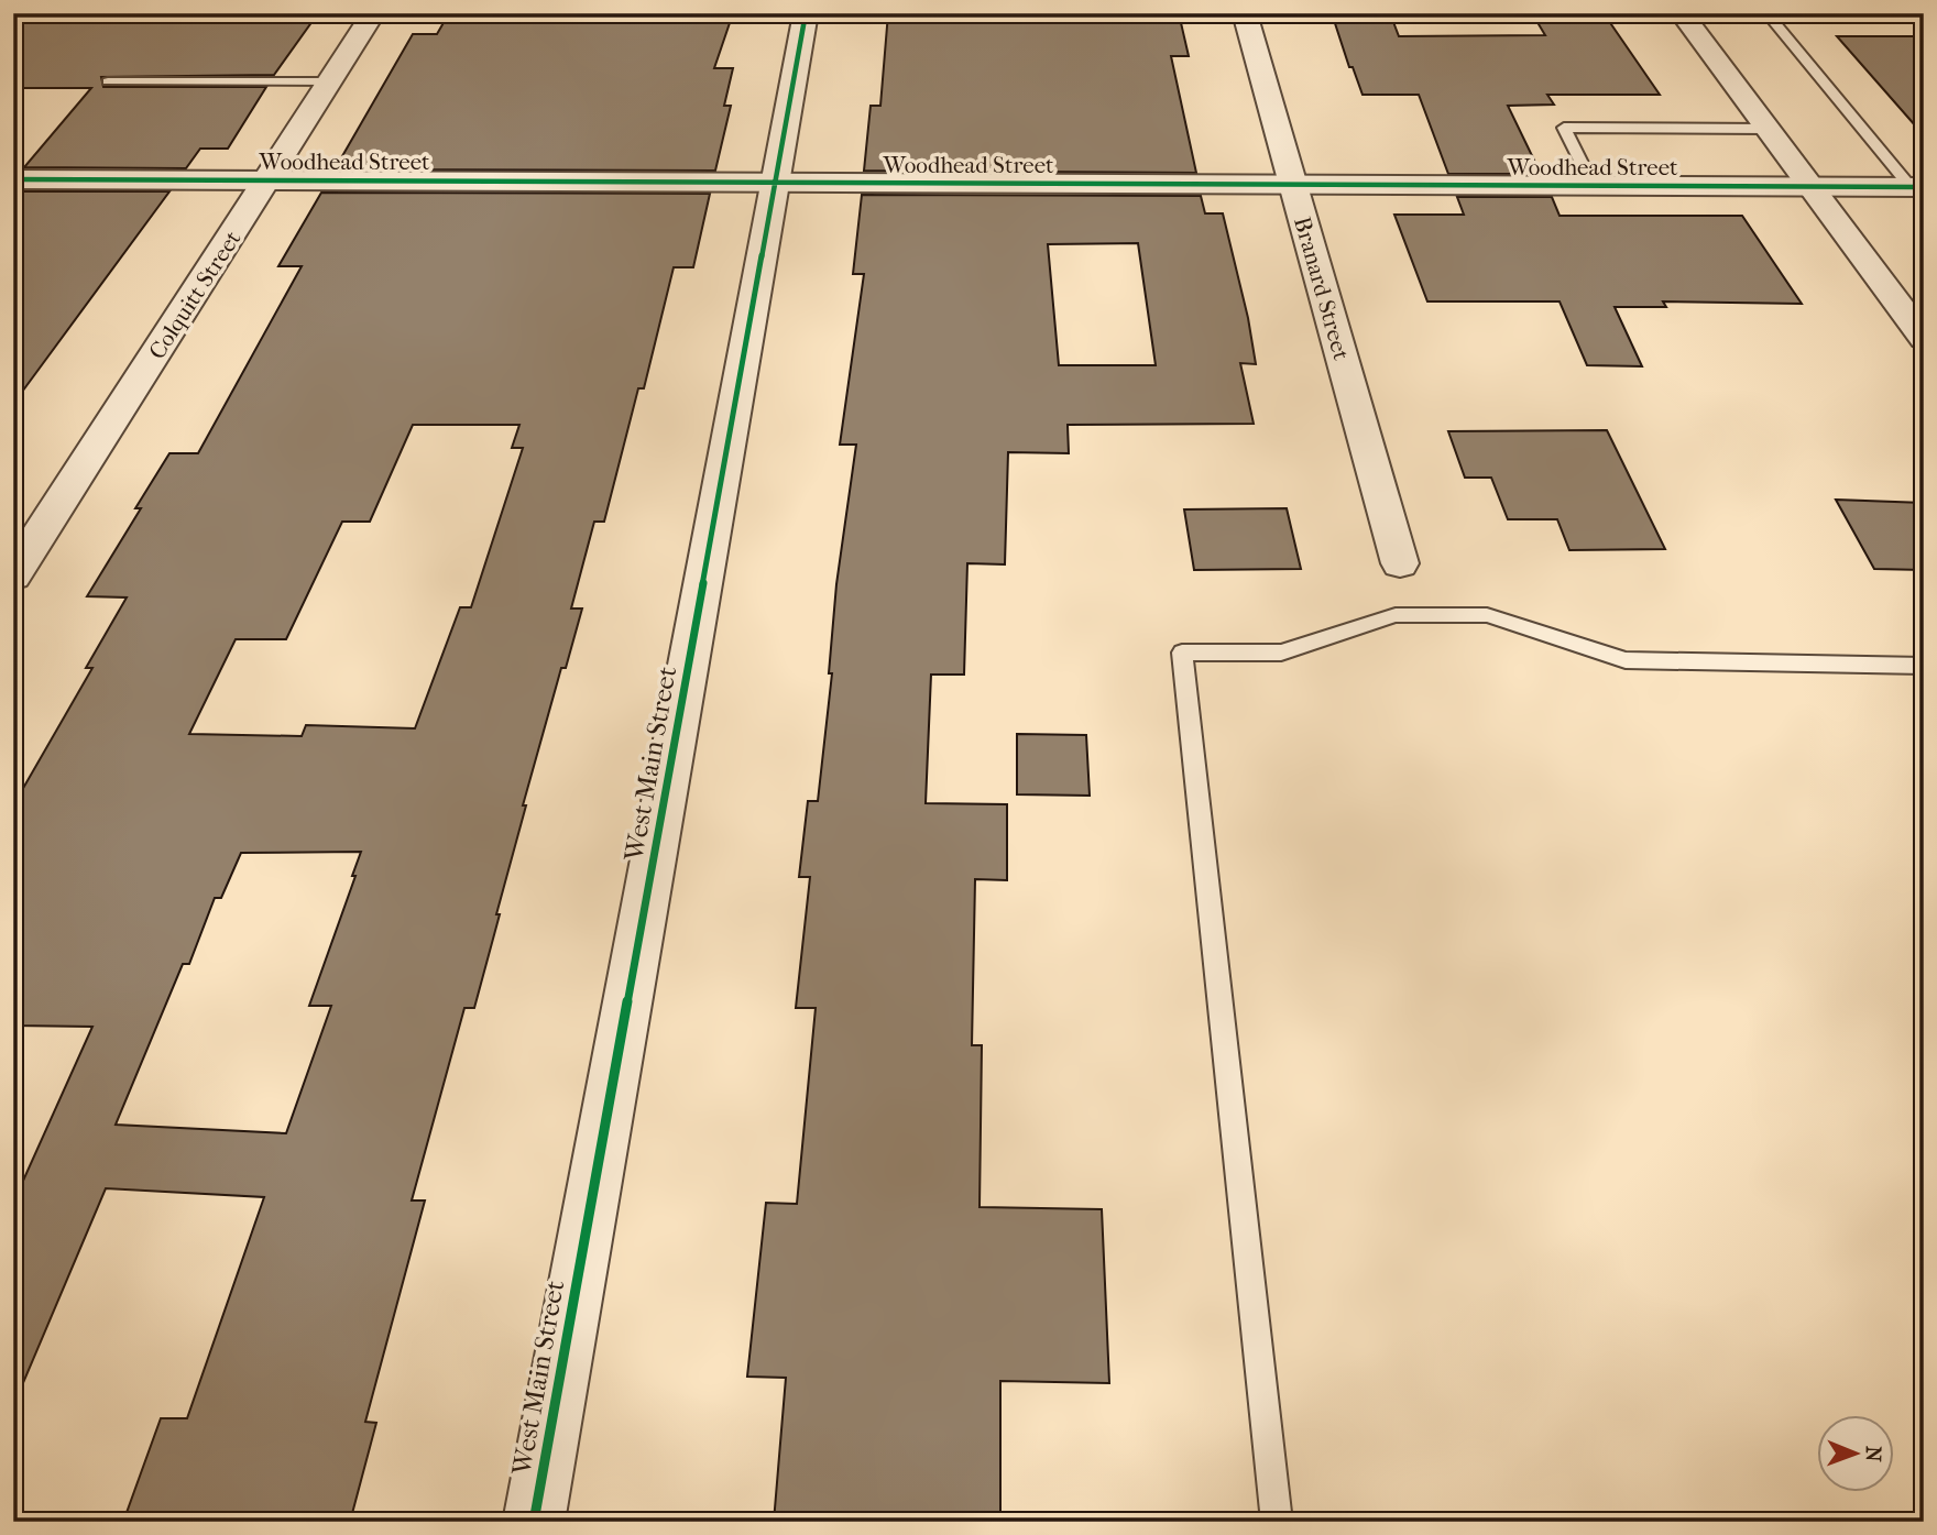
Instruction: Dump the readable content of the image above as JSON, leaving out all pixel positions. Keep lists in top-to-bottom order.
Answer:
{
  "streets": {
    "street": [
      "Woodhead Street",
      "Branard Street",
      "Colquitt Street",
      "West Main Street"
    ]
  },
  "crossings": [
    ["Woodhead Street", "Branard Street"],
    ["Woodhead Street", "Colquitt Street"],
    ["Woodhead Street", "West Main Street"]
  ],
  "north": "right"
}
